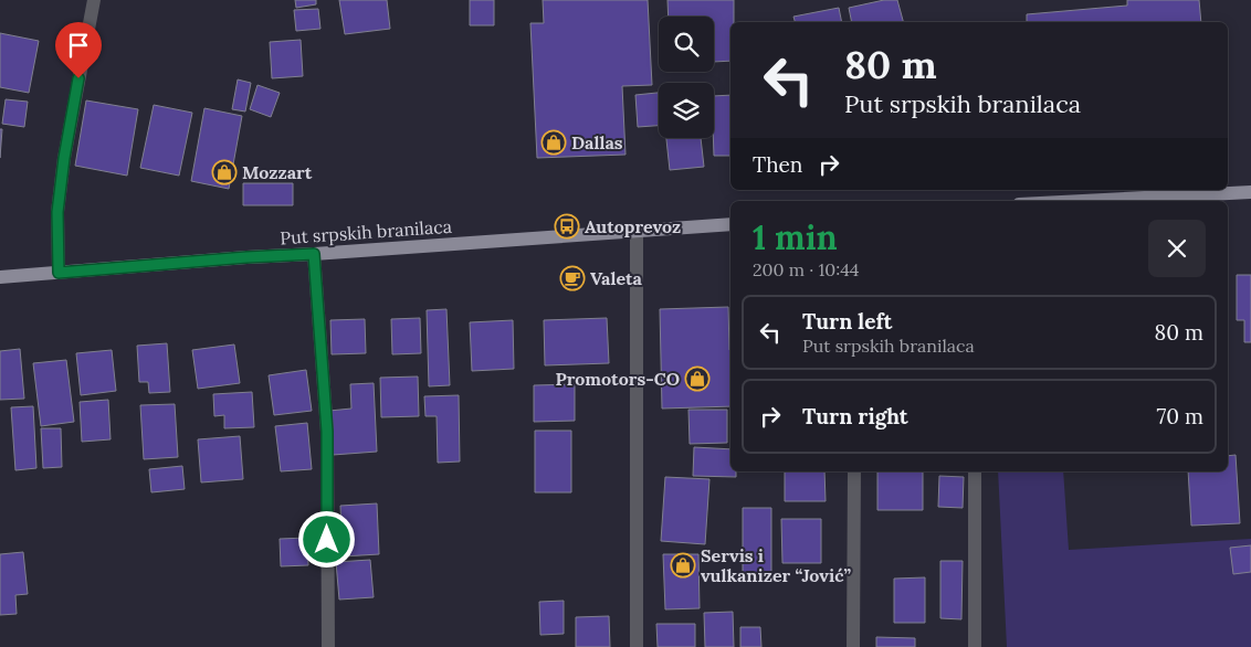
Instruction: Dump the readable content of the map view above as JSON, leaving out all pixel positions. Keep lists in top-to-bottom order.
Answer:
{
  "streets": {
    "main road": ["Put srpskih branilaca"]
  },
  "places": {
    "shop": [
      "Dallas",
      "Mozzart",
      "Promotors-CO",
      "Servis i vulkanizer “Jović”"
    ],
    "bus stop": ["Autoprevoz"],
    "cafe": ["Valeta"]
  },
  "page": {
    "turn": ["80 m", "Put srpskih branilaca"],
    "then": "Then",
    "heading": ["1 min", "200 m · 10:44"],
    "list": [
      {
        "name": "Turn left",
        "note": "Put srpskih branilaca",
        "value": "80 m"
      },
      {
        "name": "Turn right",
        "value": "70 m"
      }
    ]
  }
}
